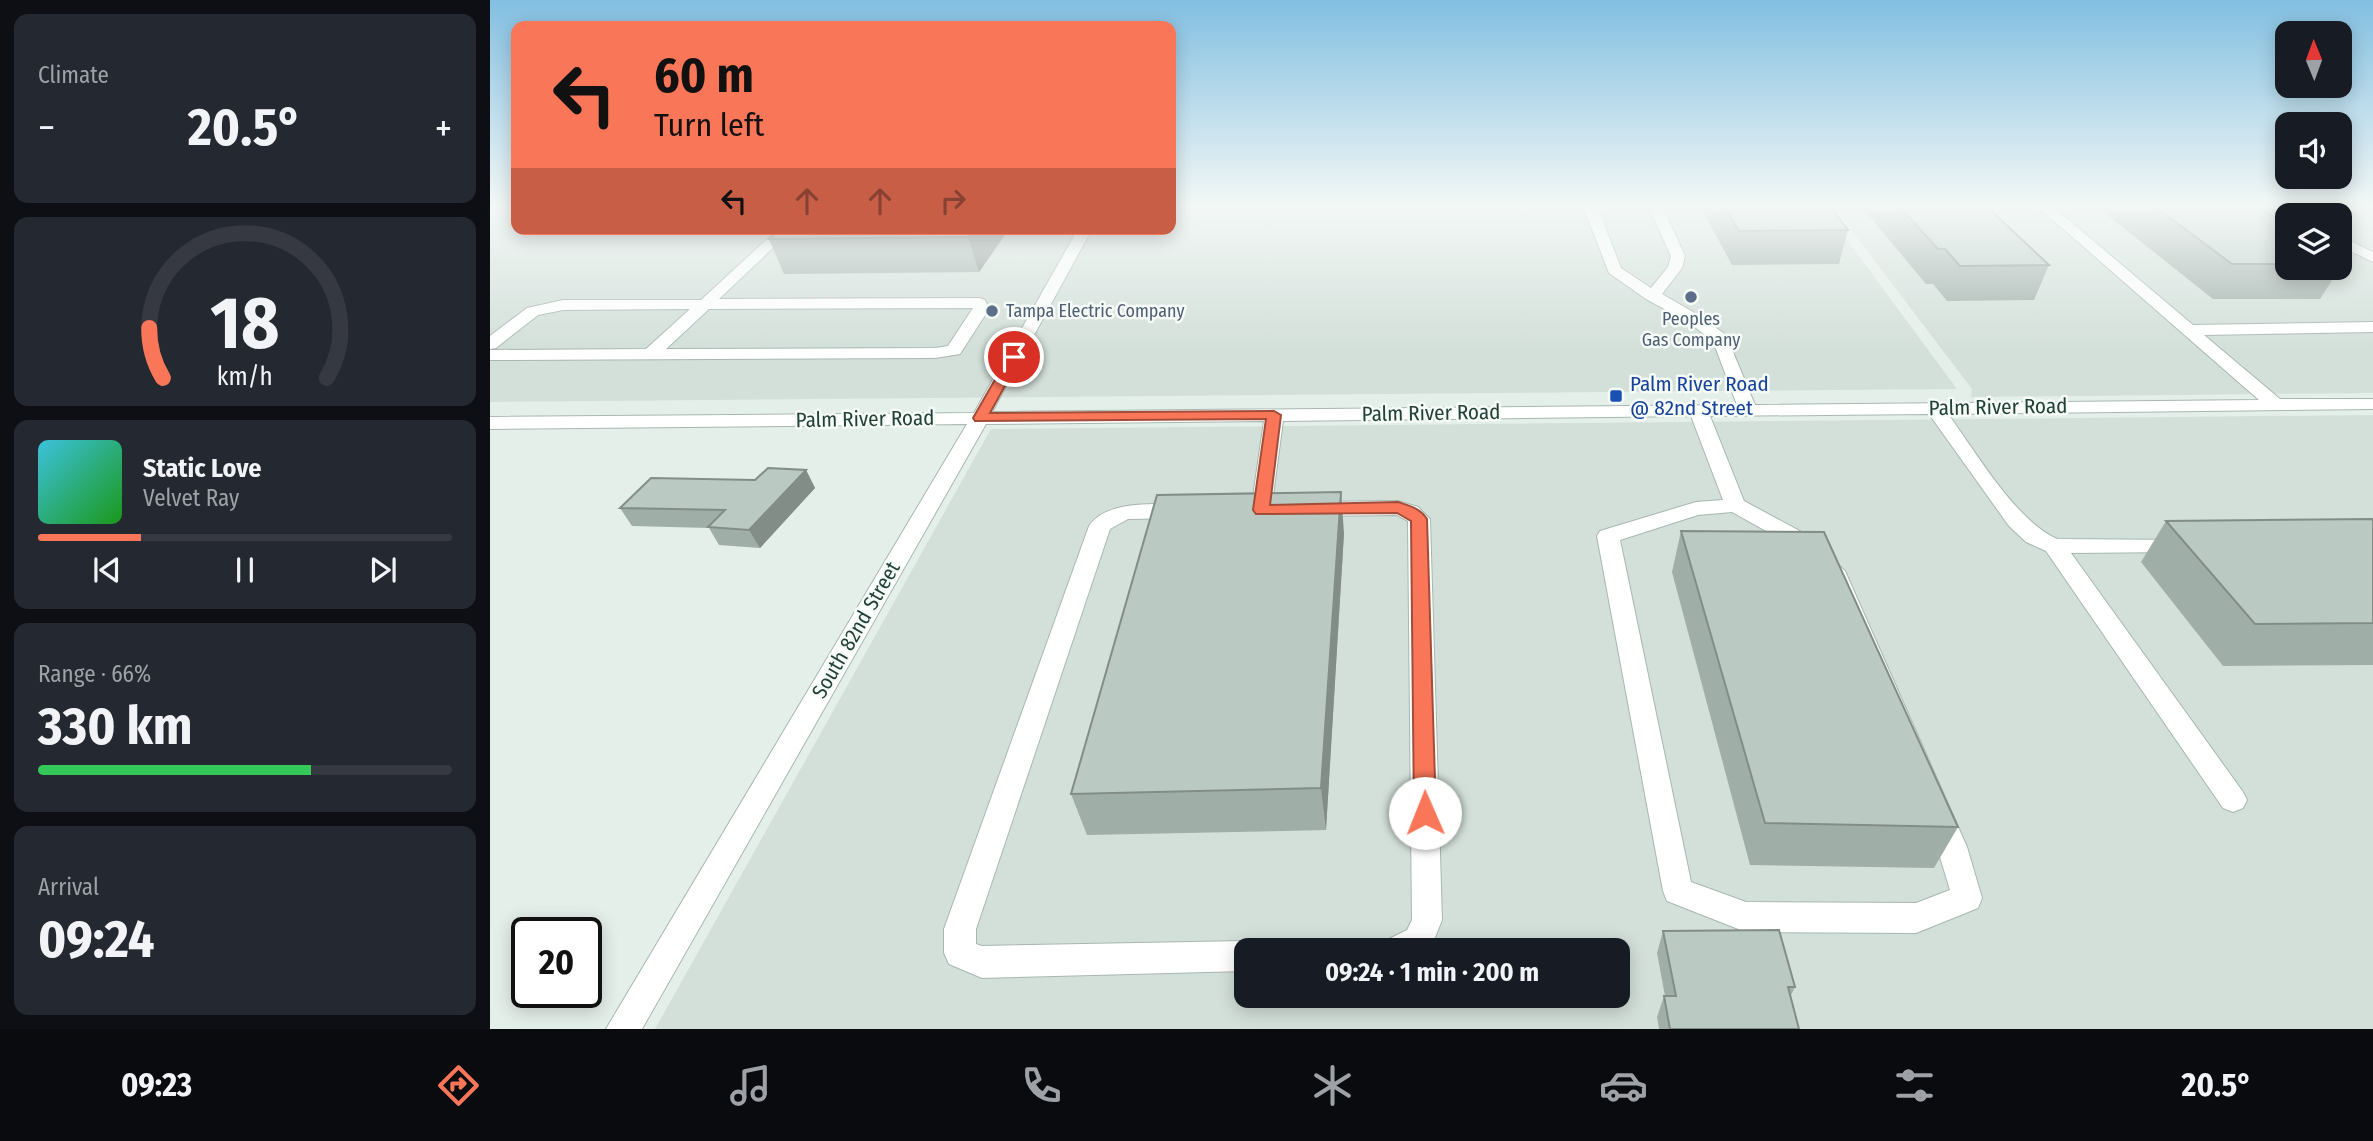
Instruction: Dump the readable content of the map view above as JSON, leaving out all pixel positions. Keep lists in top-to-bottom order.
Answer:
{
  "streets": {
    "street": ["Palm River Road", "South 82nd Street"]
  },
  "crossings": [
    ["Palm River Road", "South 82nd Street"]
  ],
  "places": {
    "other": ["Peoples Gas Company", "Tampa Electric Company"],
    "transit": ["Palm River Road @ 82nd Street"]
  },
  "north": "top",
  "page": {
    "tile": [
      "Climate",
      ["Range · 66%", "330 km"],
      ["Arrival", "09:24"]
    ],
    "turn": ["60 m", "Turn left"],
    "heat": ["−", "20.5°", "+"],
    "song": ["Static Love", "Velvet Ray"],
    "limit": "20",
    "trip": "09:24 · 1 min · 200 m",
    "tabs": ["09:23", "20.5°"],
    "gauge": ["18", "km/h"]
  }
}
